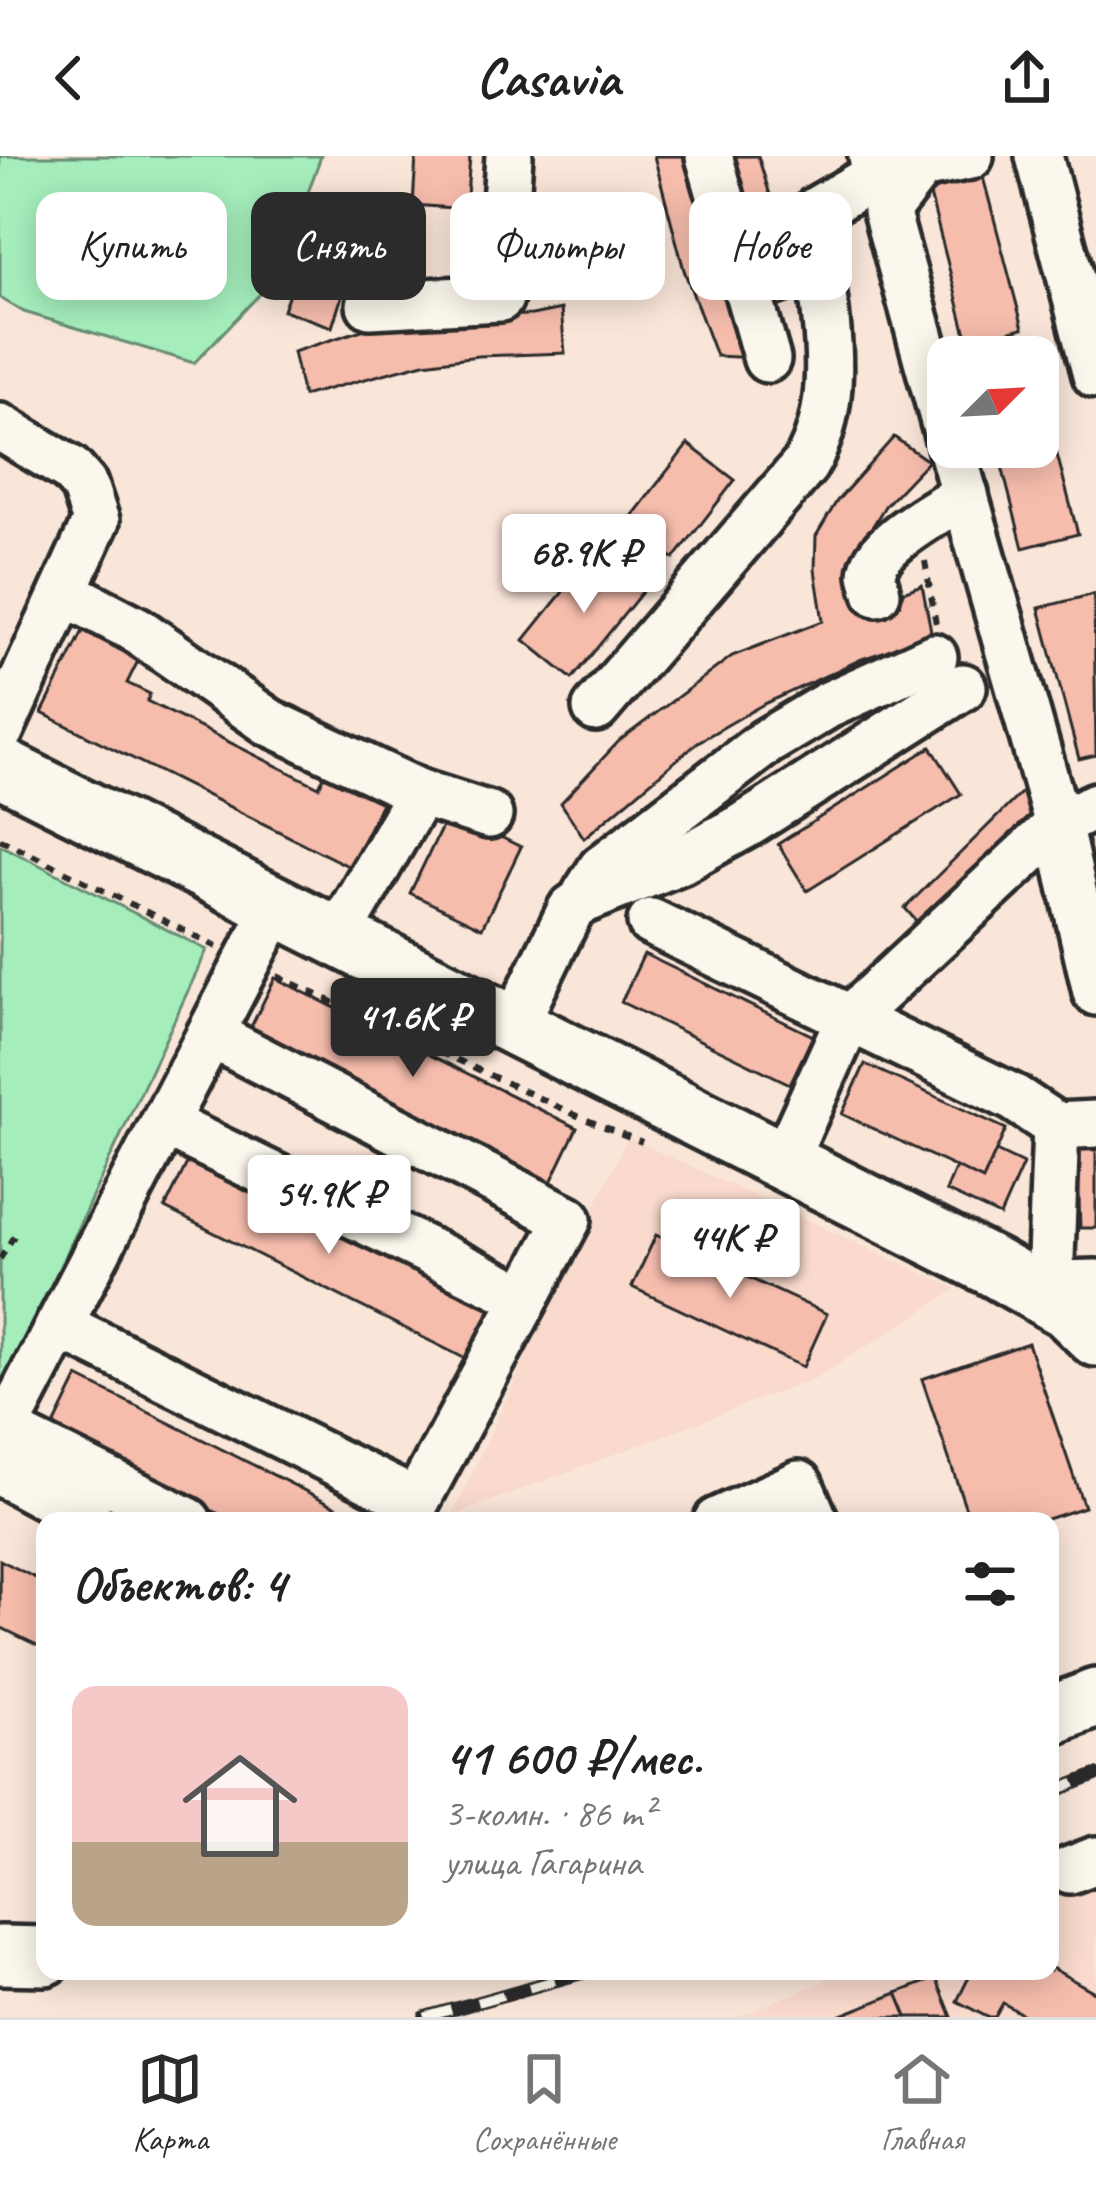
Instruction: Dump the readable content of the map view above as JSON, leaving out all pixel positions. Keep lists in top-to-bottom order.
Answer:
{
  "north": "top right",
  "page": {
    "header": "Casavia",
    "chip": [
      "Купить",
      "Снять",
      "Фильтры",
      "Новое"
    ],
    "price": [
      "68.9K ₽",
      "41.6K ₽",
      "54.9K ₽",
      "44K ₽"
    ],
    "heading": "Объектов: 4",
    "list": [
      {
        "name": "41 600 ₽/мес.",
        "note": "3-комн. · 86 m² · улица Гагарина"
      }
    ],
    "tabs": ["Карта", "Сохранённые", "Главная"]
  }
}
